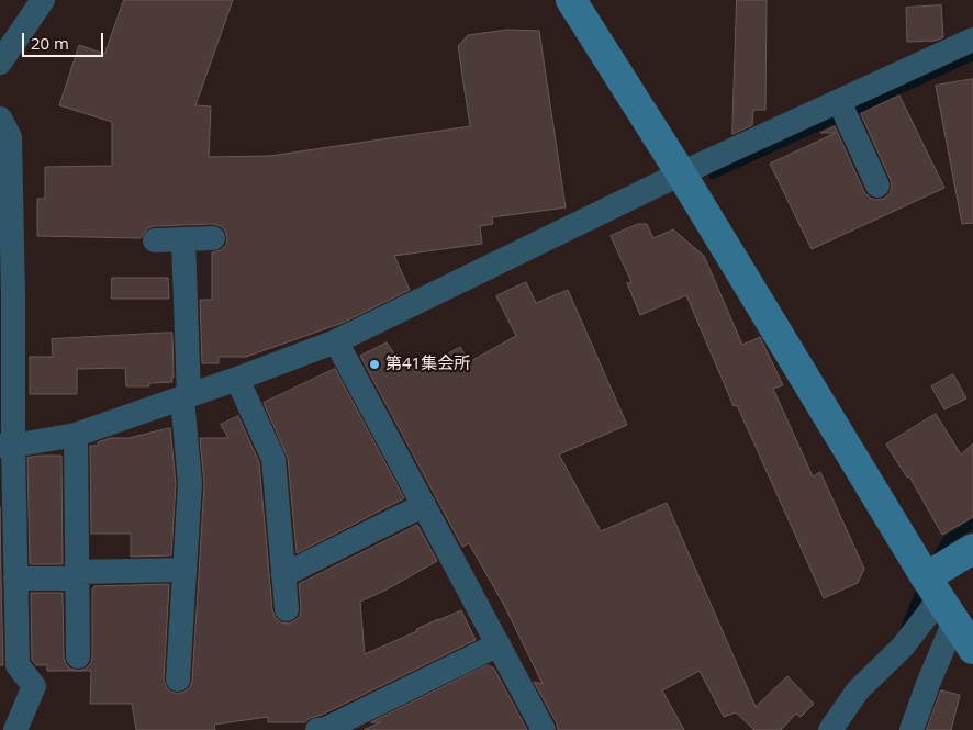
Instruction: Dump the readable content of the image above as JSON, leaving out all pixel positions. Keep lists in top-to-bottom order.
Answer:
{
  "places": ["第41集会所"],
  "scale_bar": "20 m"
}
